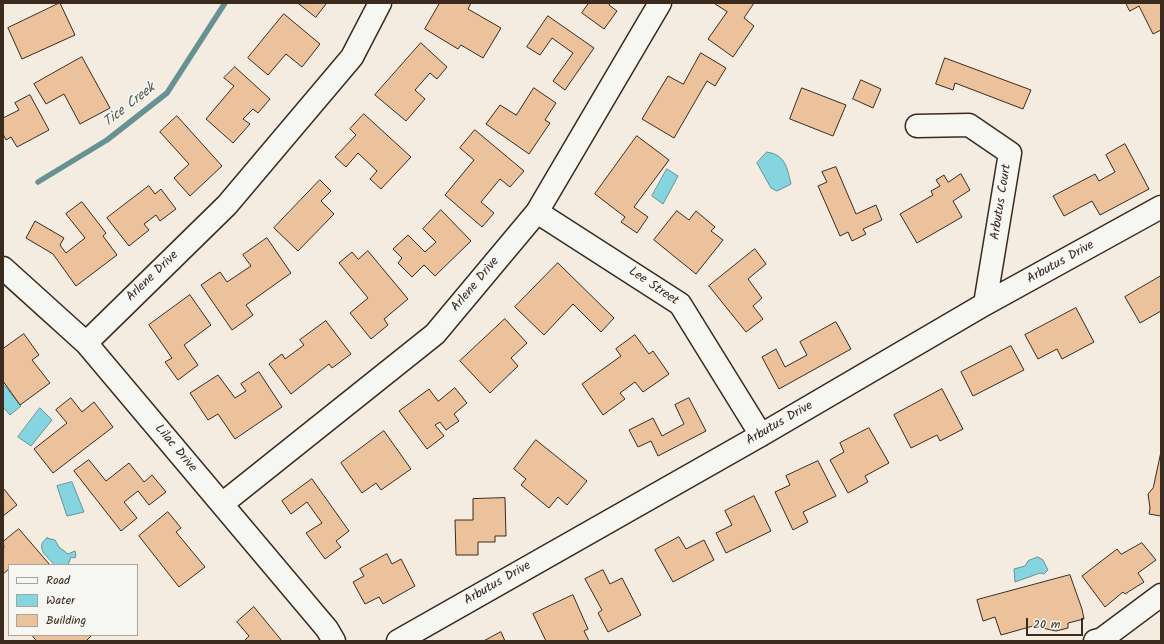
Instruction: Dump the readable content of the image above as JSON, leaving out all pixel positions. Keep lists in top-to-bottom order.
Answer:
{
  "streets": {
    "street": [
      "Arbutus Court",
      "Arbutus Drive",
      "Arlene Drive",
      "Lee Street",
      "Lilac Drive"
    ]
  },
  "crossings": [
    ["Arbutus Court", "Arbutus Drive"],
    ["Arbutus Drive", "Lee Street"],
    ["Arlene Drive", "Lee Street"],
    ["Arlene Drive", "Lilac Drive"]
  ],
  "water": ["Tice Creek"],
  "legend": ["Road", "Water", "Building"],
  "scale_bar": "20 m"
}
